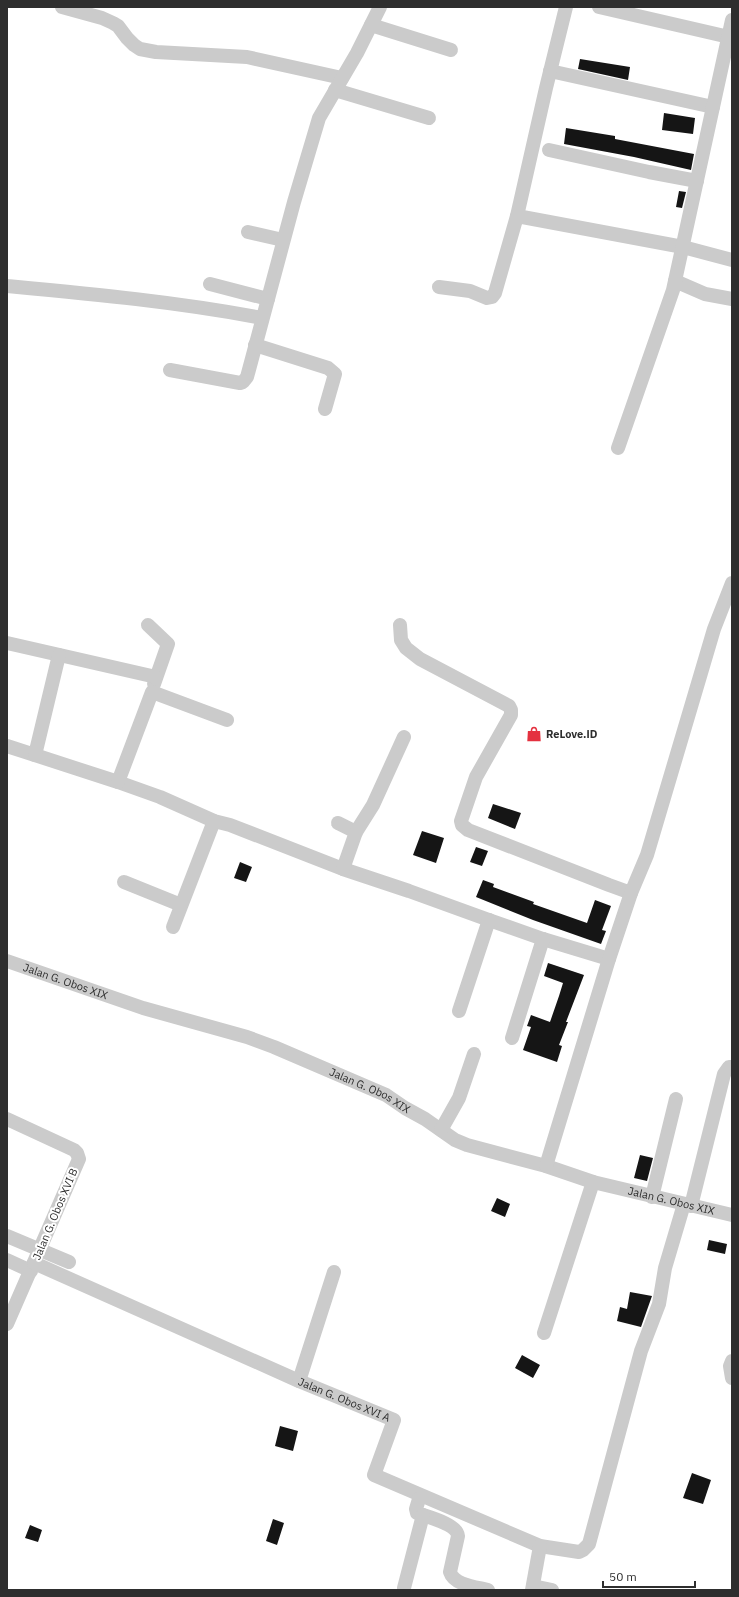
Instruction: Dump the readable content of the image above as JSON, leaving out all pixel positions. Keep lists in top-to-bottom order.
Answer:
{
  "streets": {
    "street": ["Jalan G. Obos XIX", "Jalan G. Obos XVI B", "Jalan G. Obos XVI A"]
  },
  "crossings": [
    ["Jalan G. Obos XVI B", "Jalan G. Obos XVI A"]
  ],
  "places": {
    "shop": ["ReLove.iD"]
  },
  "scale_bar": "50 m"
}
